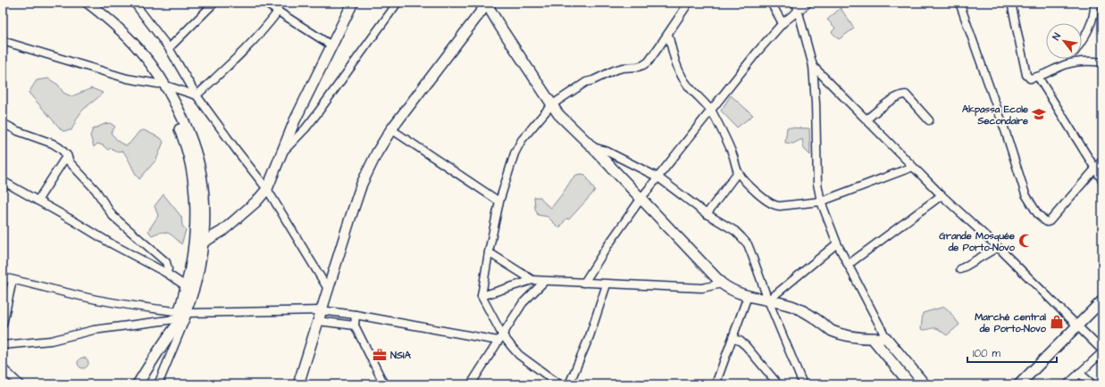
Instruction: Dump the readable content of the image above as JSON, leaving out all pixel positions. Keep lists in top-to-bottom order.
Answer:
{
  "places": {
    "school or university": ["Akpassa Ecole Secondaire"],
    "mosque": ["Grande Mosquée de Porto-Novo"],
    "shop": ["Marché central de Porto-Novo"],
    "office": ["NSIA"]
  },
  "scale_bar": "100 m",
  "north": "top left"
}
